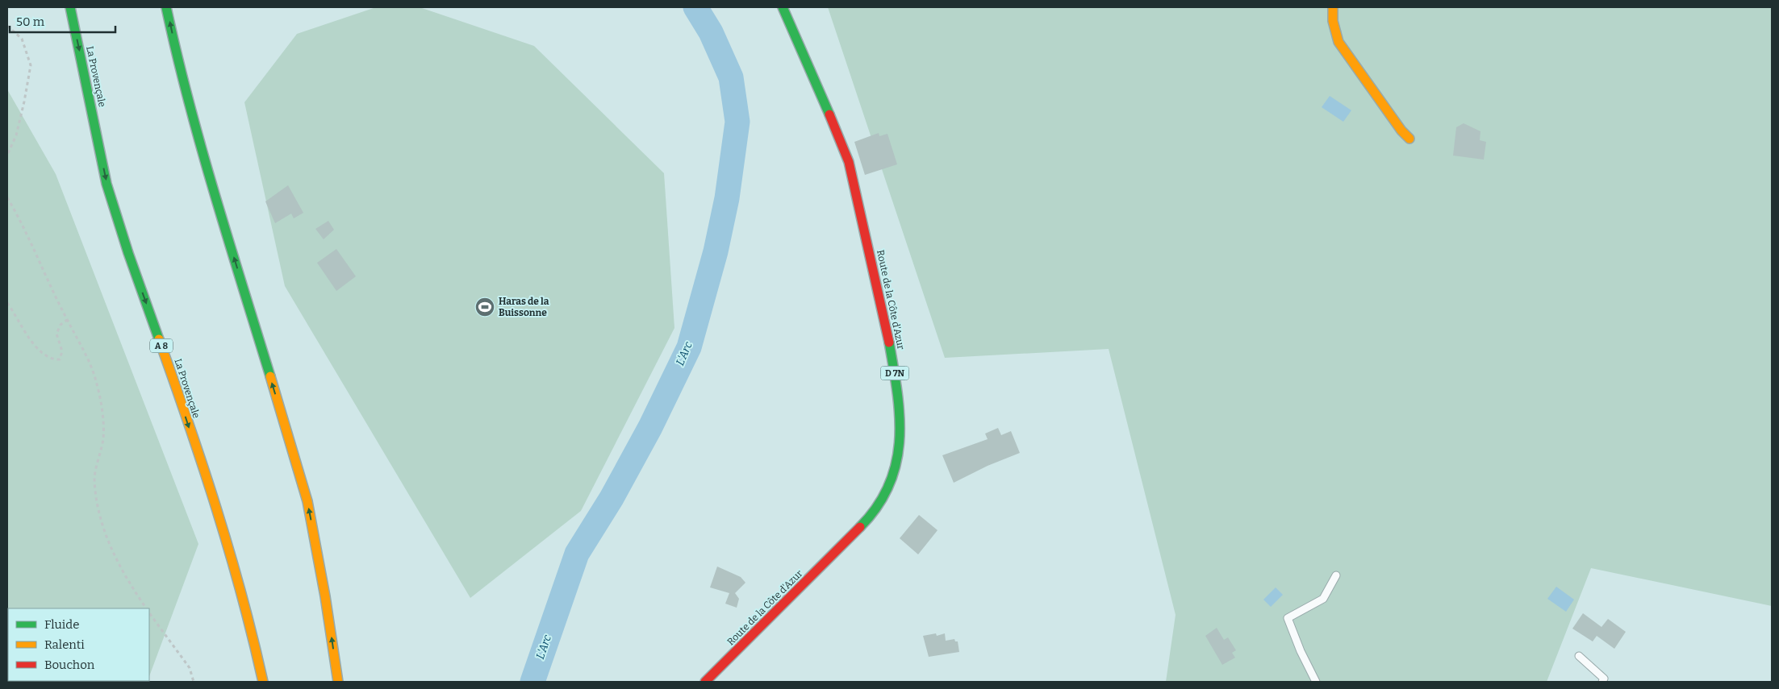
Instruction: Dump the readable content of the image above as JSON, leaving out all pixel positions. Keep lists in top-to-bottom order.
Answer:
{
  "streets": {
    "main road": [
      "La Provençale",
      "Route de la Côte d'Azur",
      "A 8",
      "D 7N"
    ]
  },
  "one_way": ["La Provençale"],
  "water": ["L'Arc"],
  "places": {
    "sports": ["Haras de la Buissonne"]
  },
  "legend": ["Fluide", "Ralenti", "Bouchon"],
  "scale_bar": "50 m"
}
